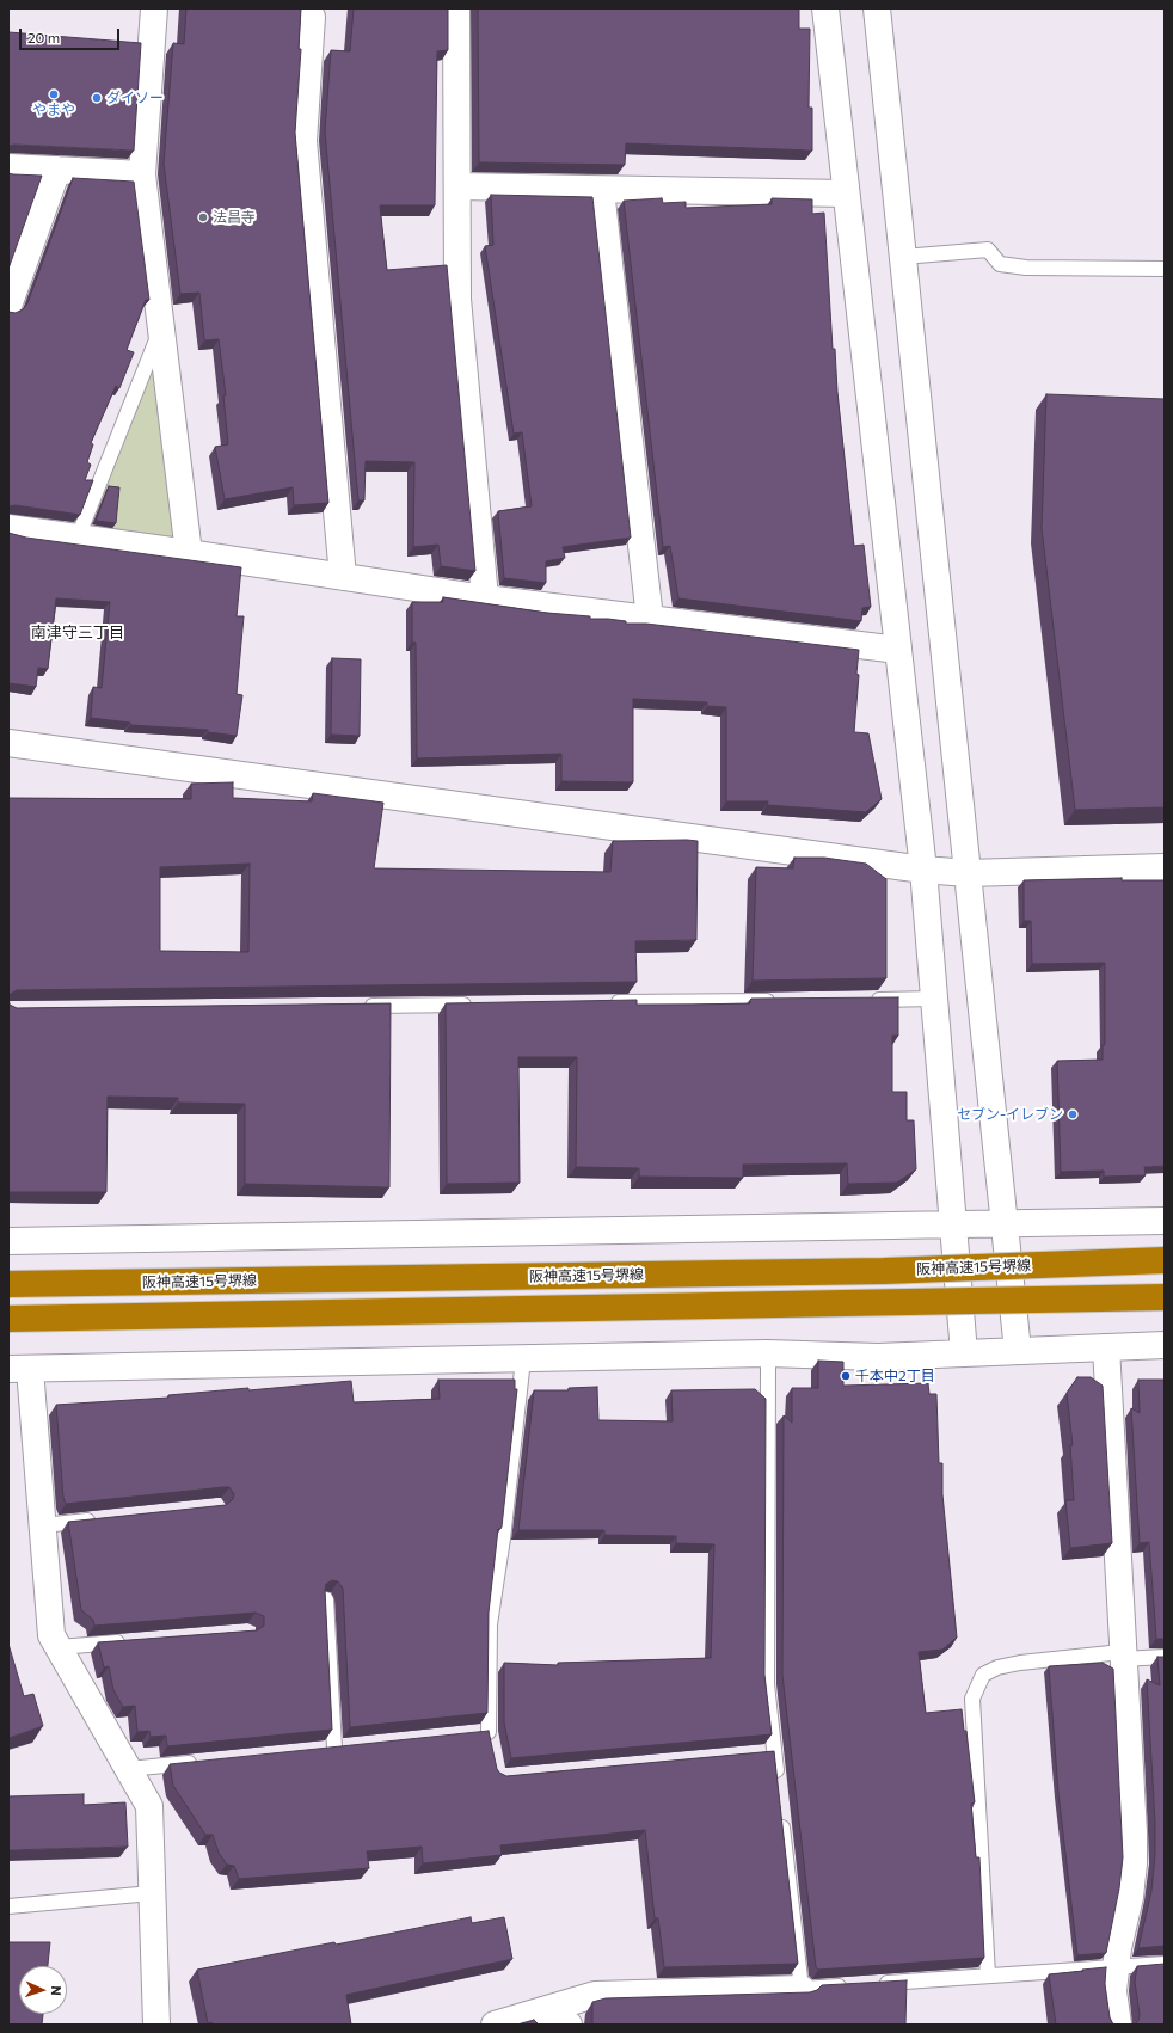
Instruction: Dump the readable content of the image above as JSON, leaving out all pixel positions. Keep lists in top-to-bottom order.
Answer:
{
  "streets": {
    "highway": ["阪神高速15号堺線"]
  },
  "districts": ["南津守三丁目"],
  "places": [
    "やまや",
    "ダイソー",
    "法昌寺",
    "セブン-イレブン",
    "千本中2丁目"
  ],
  "scale_bar": "20 m",
  "north": "right"
}
